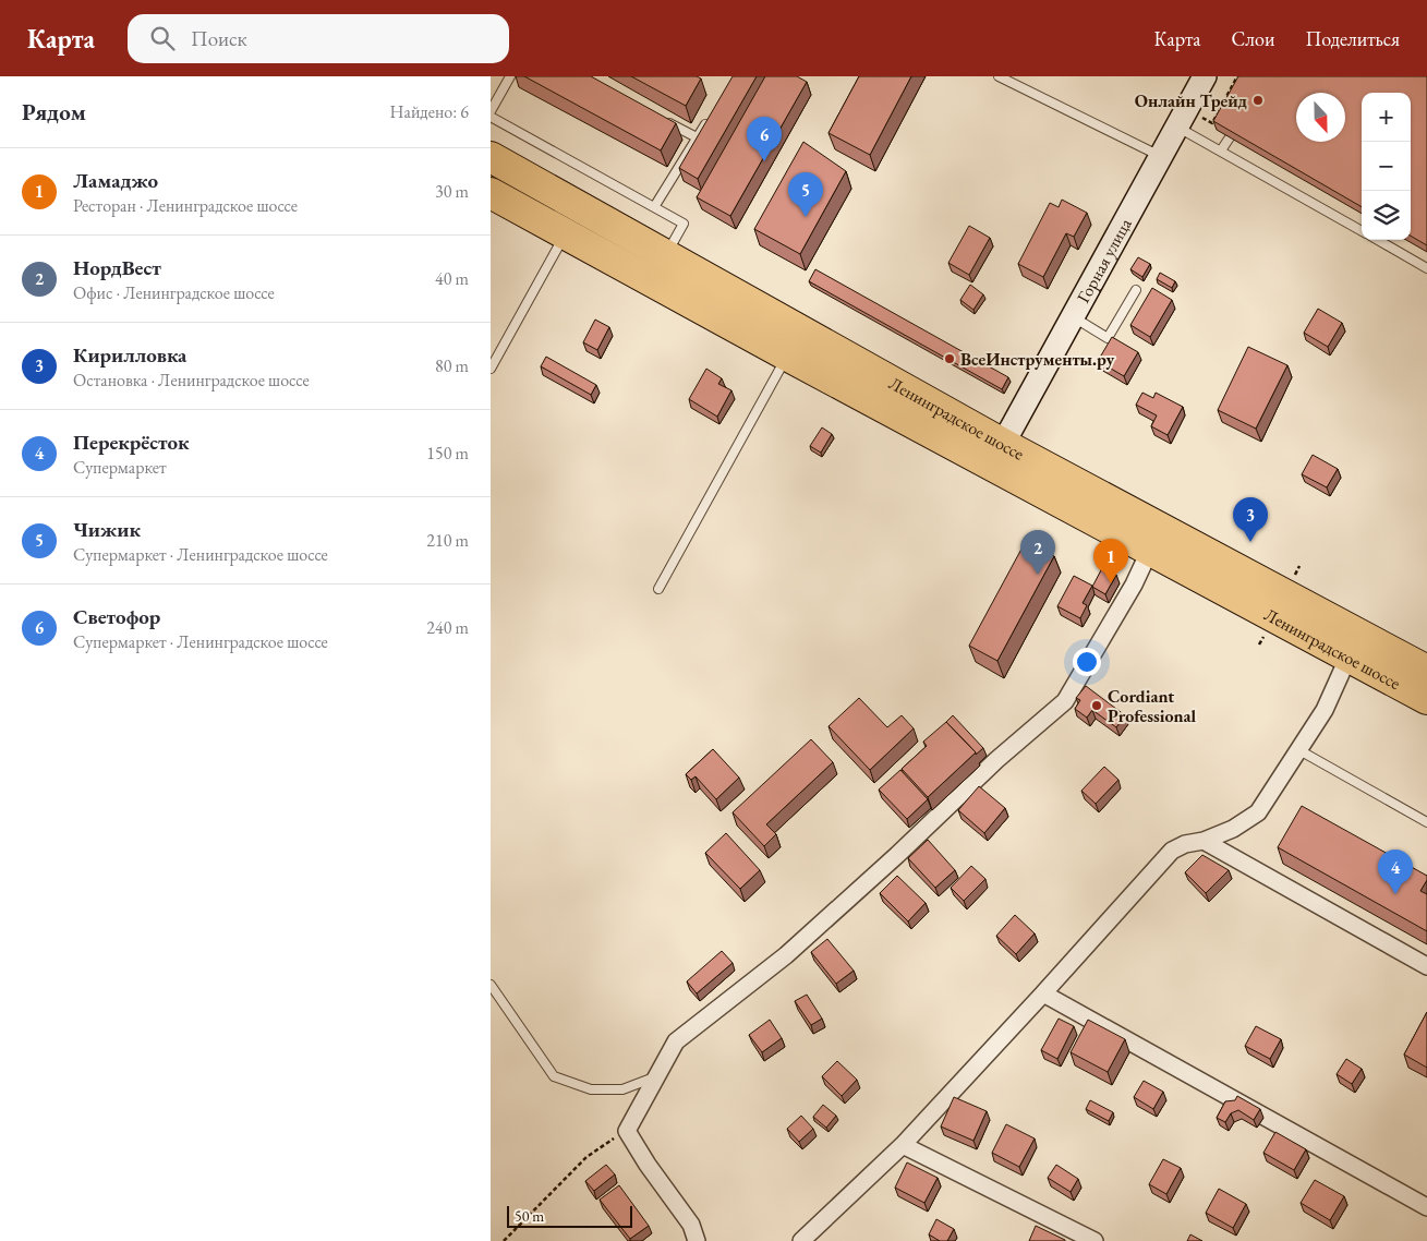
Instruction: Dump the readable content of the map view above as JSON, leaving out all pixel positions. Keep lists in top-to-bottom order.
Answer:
{
  "streets": {
    "highway": ["Ленинградское шоссе"],
    "street": ["Горная улица"]
  },
  "crossings": [
    ["Горная улица", "Ленинградское шоссе"]
  ],
  "places": ["Онлайн Трейд", "ВсеИнструменты.ру", "Cordiant Professional"],
  "scale_bar": "50 m",
  "north": "bottom",
  "page": {
    "header": "Карта",
    "search": "Поиск",
    "nav": ["Карта", "Слои", "Поделиться"],
    "heading": ["Рядом", "Найдено: 6"],
    "map_buttons": ["+", "−"],
    "pins": [
      "6",
      "5",
      "3",
      "2",
      "1",
      "4"
    ],
    "list": [
      {
        "mark": "1",
        "name": "Ламаджо",
        "note": "Ресторан · Ленинградское шоссе",
        "value": "30 m"
      },
      {
        "mark": "2",
        "name": "НордВест",
        "note": "Офис · Ленинградское шоссе",
        "value": "40 m"
      },
      {
        "mark": "3",
        "name": "Кирилловка",
        "note": "Остановка · Ленинградское шоссе",
        "value": "80 m"
      },
      {
        "mark": "4",
        "name": "Перекрёсток",
        "note": "Супермаркет",
        "value": "150 m"
      },
      {
        "mark": "5",
        "name": "Чижик",
        "note": "Супермаркет · Ленинградское шоссе",
        "value": "210 m"
      },
      {
        "mark": "6",
        "name": "Светофор",
        "note": "Супермаркет · Ленинградское шоссе",
        "value": "240 m"
      }
    ],
    "scale": "50 m"
  }
}
